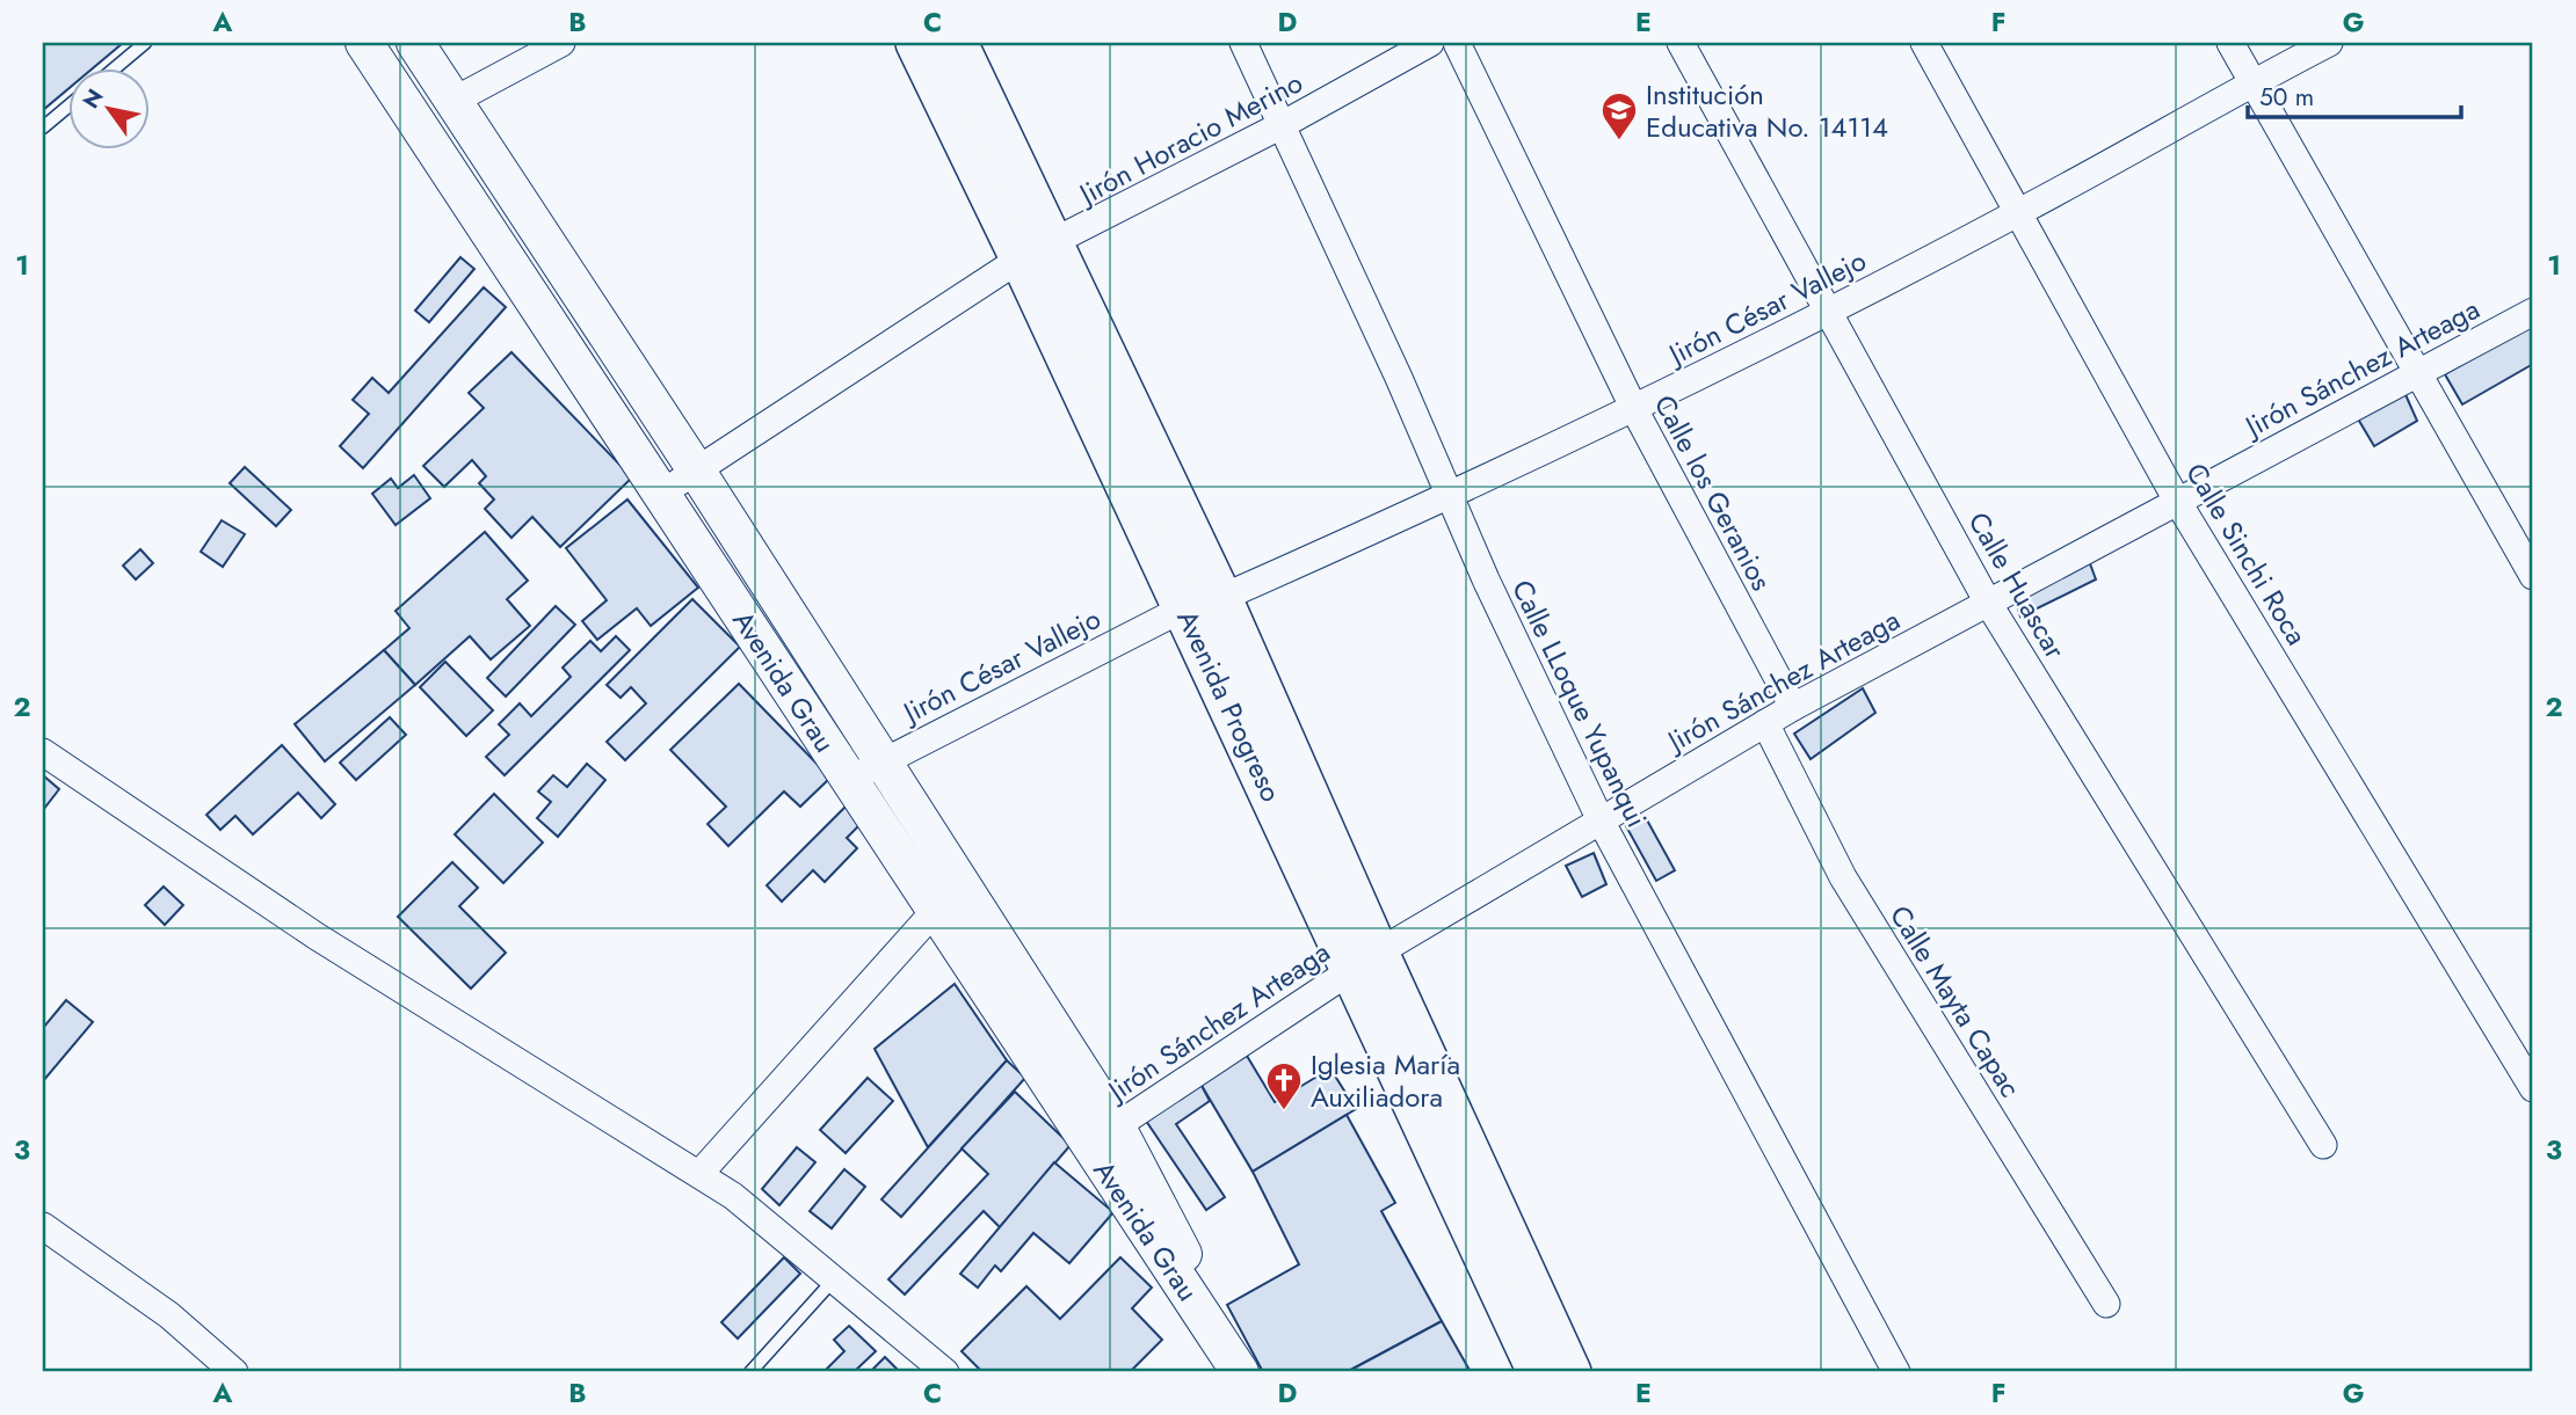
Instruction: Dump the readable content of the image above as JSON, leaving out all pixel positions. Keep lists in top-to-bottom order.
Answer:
{
  "streets": {
    "main road": ["Avenida Progreso"],
    "street": [
      "Jirón Horacio Merino",
      "Jirón César Vallejo",
      "Jirón Sánchez Arteaga",
      "Calle los Geranios",
      "Calle Sinchi Roca",
      "Calle Huascar",
      "Avenida Grau",
      "Calle LLoque Yupanqui",
      "Calle Mayta Capac"
    ]
  },
  "crossings": [
    ["Jirón Horacio Merino", "Avenida Grau"],
    ["Jirón Horacio Merino", "Calle LLoque Yupanqui"],
    ["Jirón Horacio Merino", "Avenida Progreso"],
    ["Jirón César Vallejo", "Calle los Geranios"],
    ["Jirón César Vallejo", "Calle Sinchi Roca"],
    ["Jirón César Vallejo", "Calle Huascar"],
    ["Jirón César Vallejo", "Avenida Grau"],
    ["Jirón César Vallejo", "Calle LLoque Yupanqui"],
    ["Jirón César Vallejo", "Avenida Progreso"],
    ["Jirón Sánchez Arteaga", "Calle los Geranios"],
    ["Jirón Sánchez Arteaga", "Calle Sinchi Roca"],
    ["Jirón Sánchez Arteaga", "Calle Huascar"],
    ["Jirón Sánchez Arteaga", "Avenida Grau"],
    ["Jirón Sánchez Arteaga", "Calle LLoque Yupanqui"],
    ["Jirón Sánchez Arteaga", "Avenida Progreso"],
    ["Jirón Sánchez Arteaga", "Calle Mayta Capac"]
  ],
  "places": {
    "school or university": ["Institución Educativa No. 14114"],
    "church": ["Iglesia María Auxiliadora"]
  },
  "scale_bar": "50 m",
  "north": "top left",
  "grid": {
    "columns": [
      "A",
      "B",
      "C",
      "D",
      "E",
      "F",
      "G"
    ],
    "rows": ["1", "2", "3"]
  }
}
